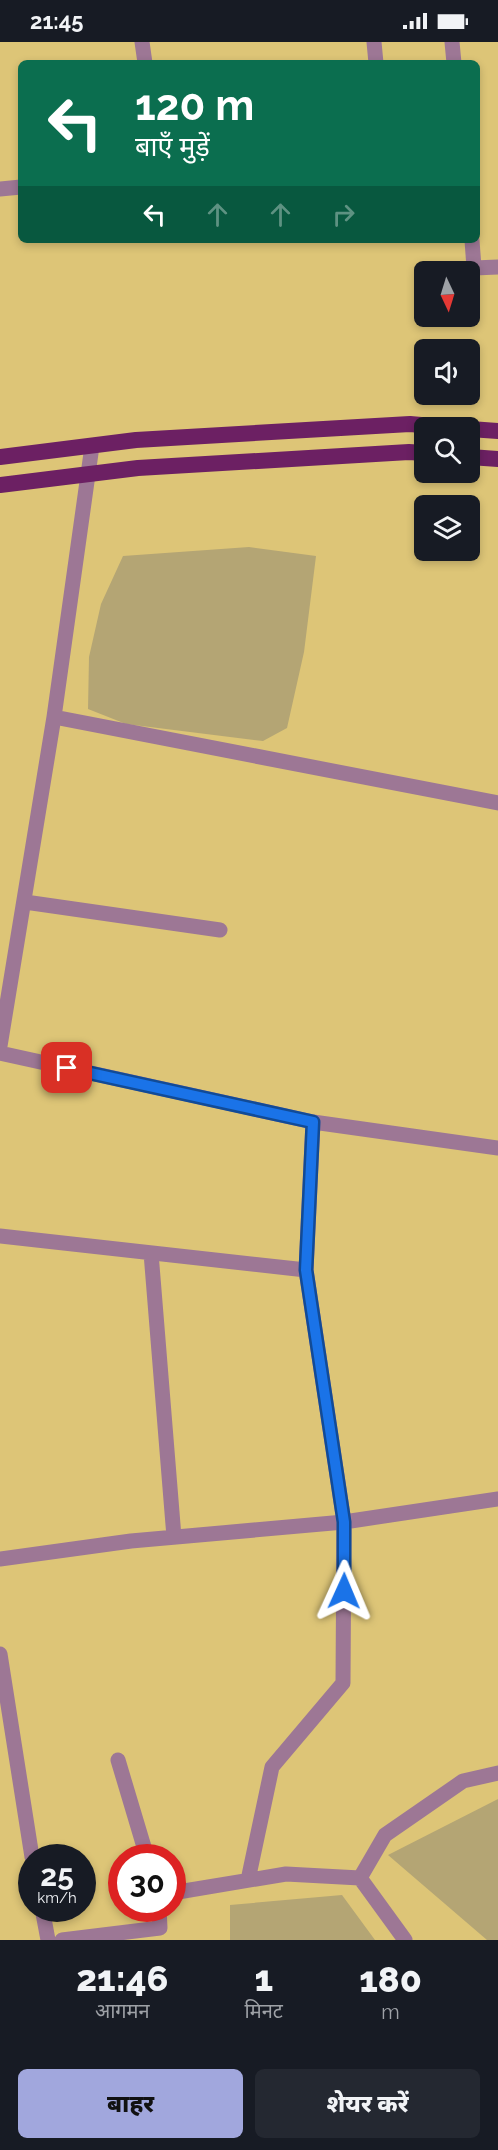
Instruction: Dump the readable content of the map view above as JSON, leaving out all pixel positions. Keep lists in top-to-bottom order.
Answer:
{
  "north": "bottom",
  "page": {
    "status": "21:45",
    "turn": ["120 m", "बाएँ मुड़ें"],
    "speed": "25 km/h",
    "limit": "30",
    "eta": [
      "21:46",
      "आगमन",
      "1",
      "मिनट",
      "180",
      "m"
    ],
    "buttons": ["बाहर", "शेयर करें"]
  }
}
